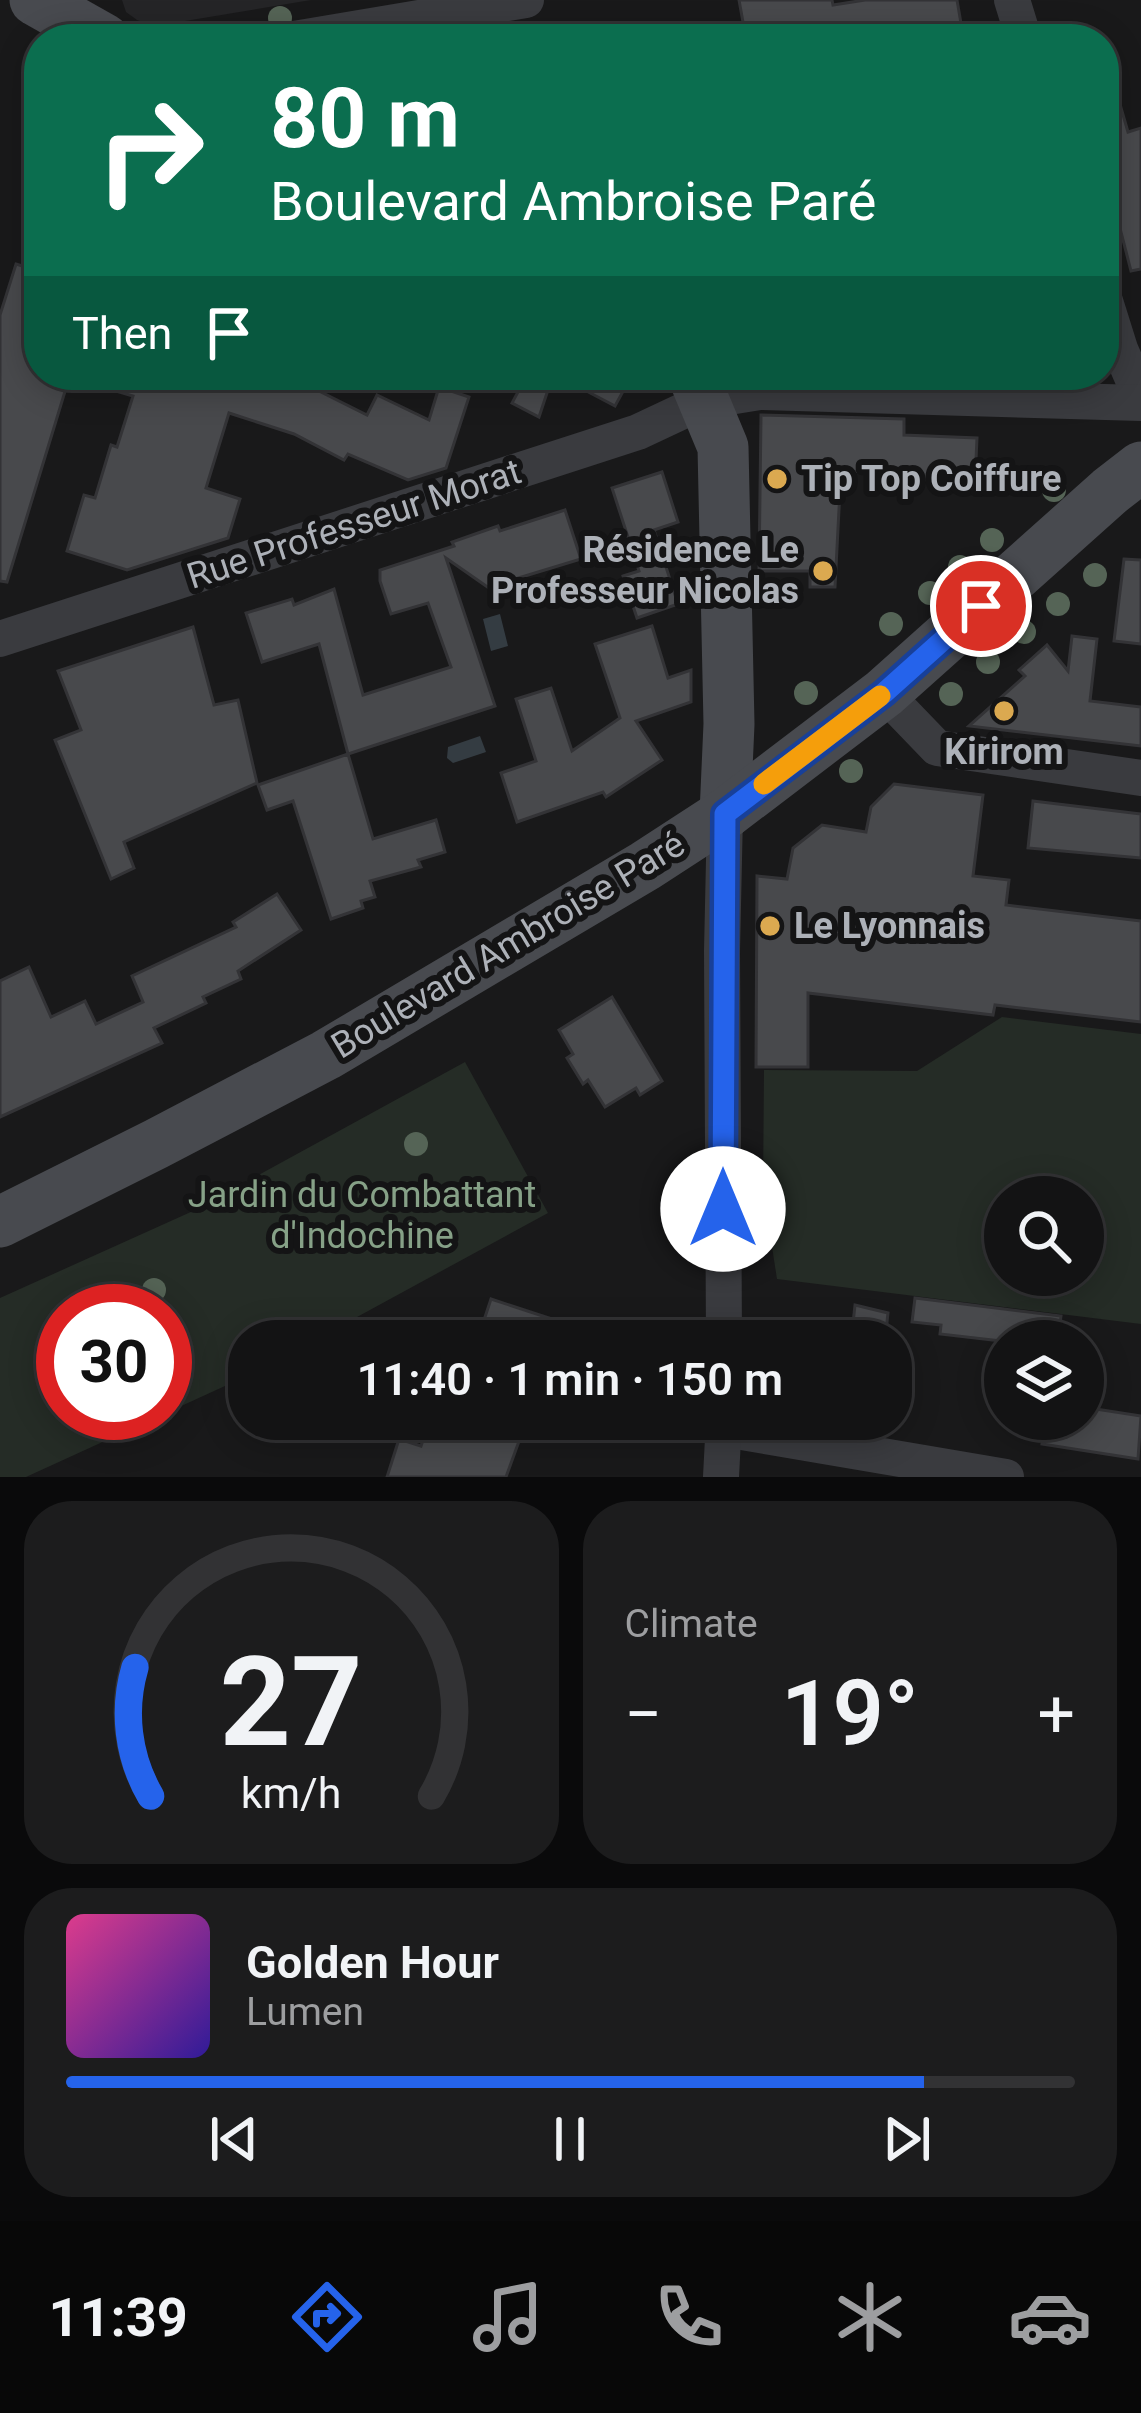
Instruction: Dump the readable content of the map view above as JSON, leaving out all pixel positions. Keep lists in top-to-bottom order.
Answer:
{
  "streets": {
    "street": ["Rue Professeur Morat", "Boulevard Ambroise Paré"]
  },
  "parks": ["Jardin du Combattant d'Indochine"],
  "places": [
    "Tip Top Coiffure",
    "Résidence Le Professeur Nicolas",
    "Kirirom",
    "Le Lyonnais"
  ],
  "page": {
    "turn": ["80 m", "Boulevard Ambroise Paré"],
    "then": "Then",
    "limit": "30",
    "trip": "11:40 · 1 min · 150 m",
    "tile": "Climate",
    "heat": ["−", "19°", "+"],
    "song": ["Golden Hour", "Lumen"],
    "tabs": "11:39",
    "gauge": ["27", "km/h"]
  }
}
